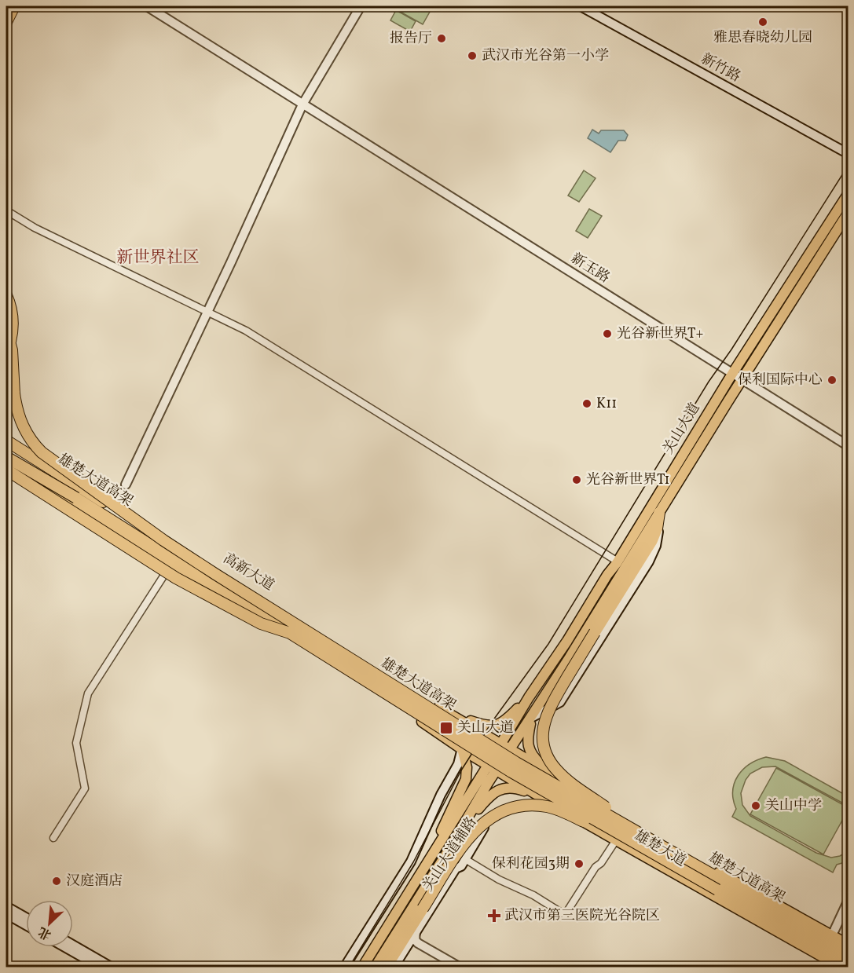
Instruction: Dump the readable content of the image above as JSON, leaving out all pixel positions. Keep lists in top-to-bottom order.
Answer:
{
  "streets": {
    "highway": ["雄楚大道高架"],
    "main road": ["关山大道", "高新大道", "雄楚大道"],
    "street": ["新竹路", "新玉路", "关山大道辅路"]
  },
  "crossings": [
    ["新玉路", "关山大道"],
    ["关山大道", "雄楚大道"],
    ["雄楚大道高架", "高新大道"],
    ["高新大道", "雄楚大道"],
    ["雄楚大道", "关山大道辅路"]
  ],
  "districts": ["新世界社区"],
  "places": {
    "other": [
      "雅思春晓幼儿园",
      "报告厅",
      "武汉市光谷第一小学",
      "光谷新世界T+",
      "保利国际中心",
      "K11",
      "光谷新世界T1",
      "关山中学",
      "保利花园3期",
      "汉庭酒店"
    ],
    "transit": ["关山大道"],
    "health": ["武汉市第三医院光谷院区"]
  },
  "north": "bottom left"
}
